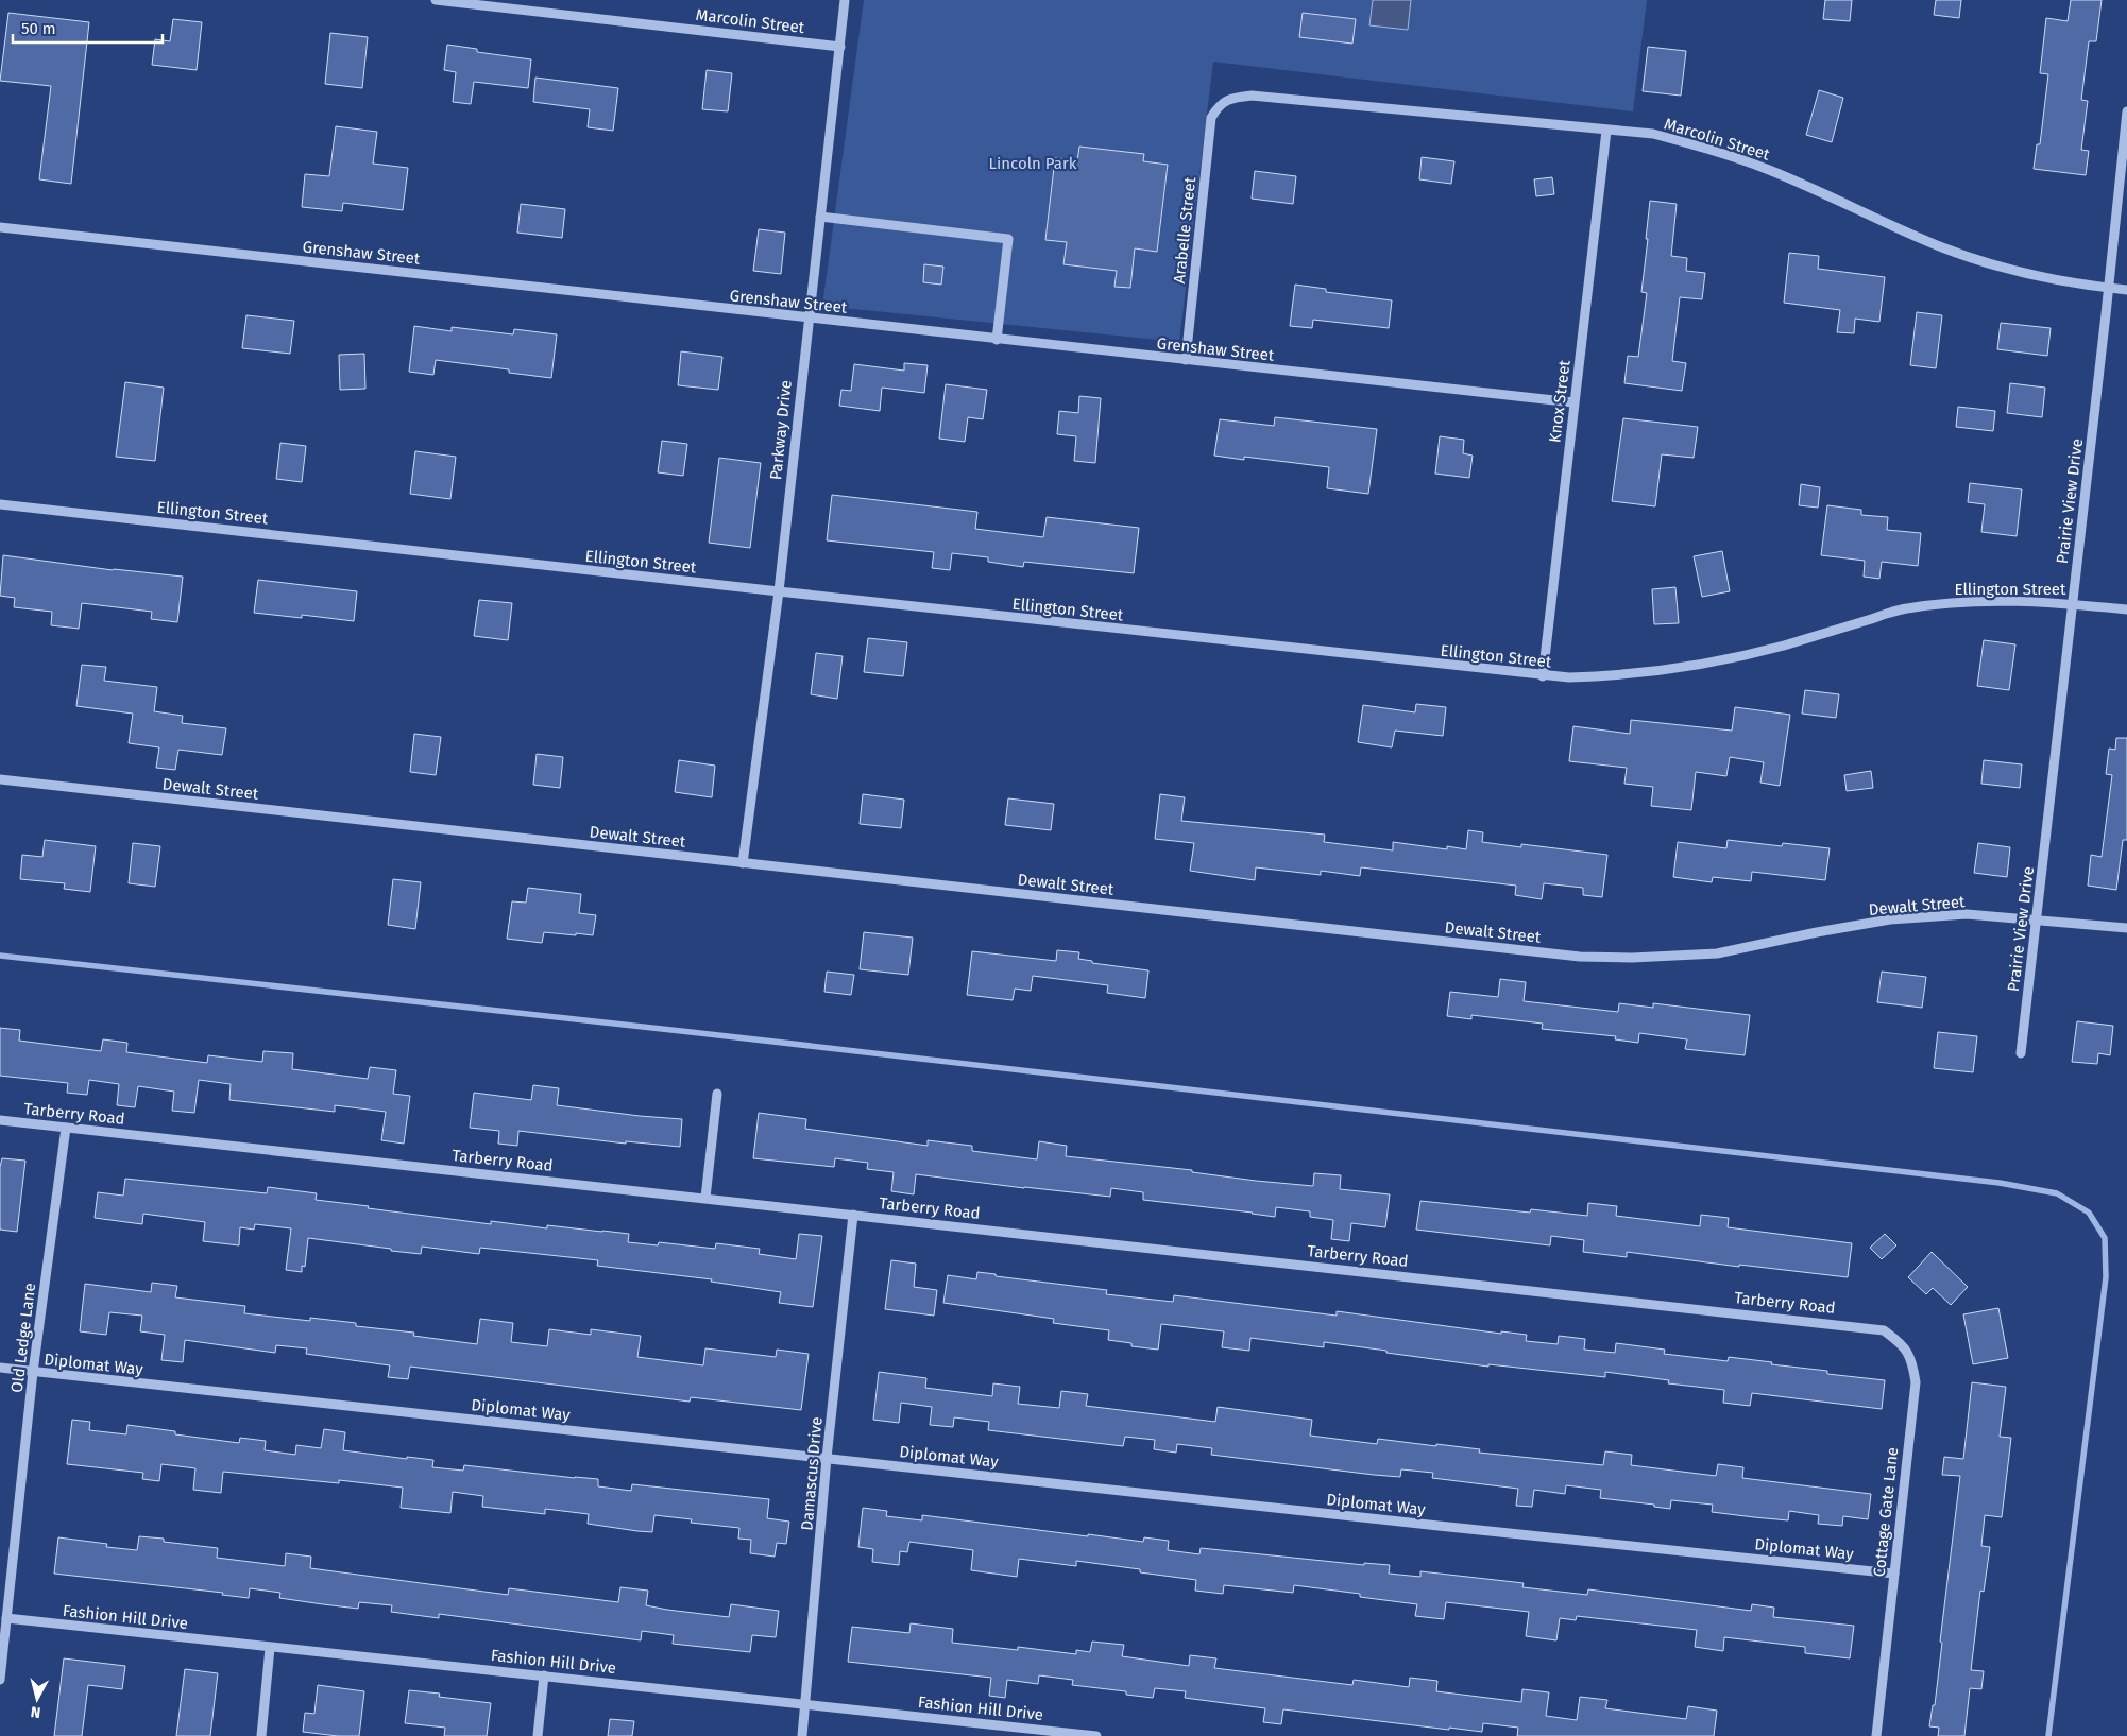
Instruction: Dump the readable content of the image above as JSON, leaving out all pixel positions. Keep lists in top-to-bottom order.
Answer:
{
  "streets": {
    "street": [
      "Marcolin Street",
      "Arabelle Street",
      "Grenshaw Street",
      "Knox Street",
      "Parkway Drive",
      "Prairie View Drive",
      "Ellington Street",
      "Dewalt Street",
      "Tarberry Road",
      "Old Ledge Lane",
      "Diplomat Way",
      "Damascus Drive",
      "Cottage Gate Lane",
      "Fashion Hill Drive"
    ]
  },
  "crossings": [
    ["Marcolin Street", "Arabelle Street"],
    ["Marcolin Street", "Knox Street"],
    ["Marcolin Street", "Parkway Drive"],
    ["Marcolin Street", "Prairie View Drive"],
    ["Arabelle Street", "Grenshaw Street"],
    ["Grenshaw Street", "Knox Street"],
    ["Grenshaw Street", "Parkway Drive"],
    ["Knox Street", "Ellington Street"],
    ["Parkway Drive", "Ellington Street"],
    ["Parkway Drive", "Dewalt Street"],
    ["Prairie View Drive", "Ellington Street"],
    ["Prairie View Drive", "Dewalt Street"],
    ["Tarberry Road", "Old Ledge Lane"],
    ["Tarberry Road", "Damascus Drive"],
    ["Tarberry Road", "Cottage Gate Lane"],
    ["Old Ledge Lane", "Diplomat Way"],
    ["Old Ledge Lane", "Fashion Hill Drive"],
    ["Diplomat Way", "Damascus Drive"],
    ["Diplomat Way", "Cottage Gate Lane"],
    ["Damascus Drive", "Fashion Hill Drive"]
  ],
  "parks": ["Lincoln Park"],
  "scale_bar": "50 m",
  "north": "bottom"
}
